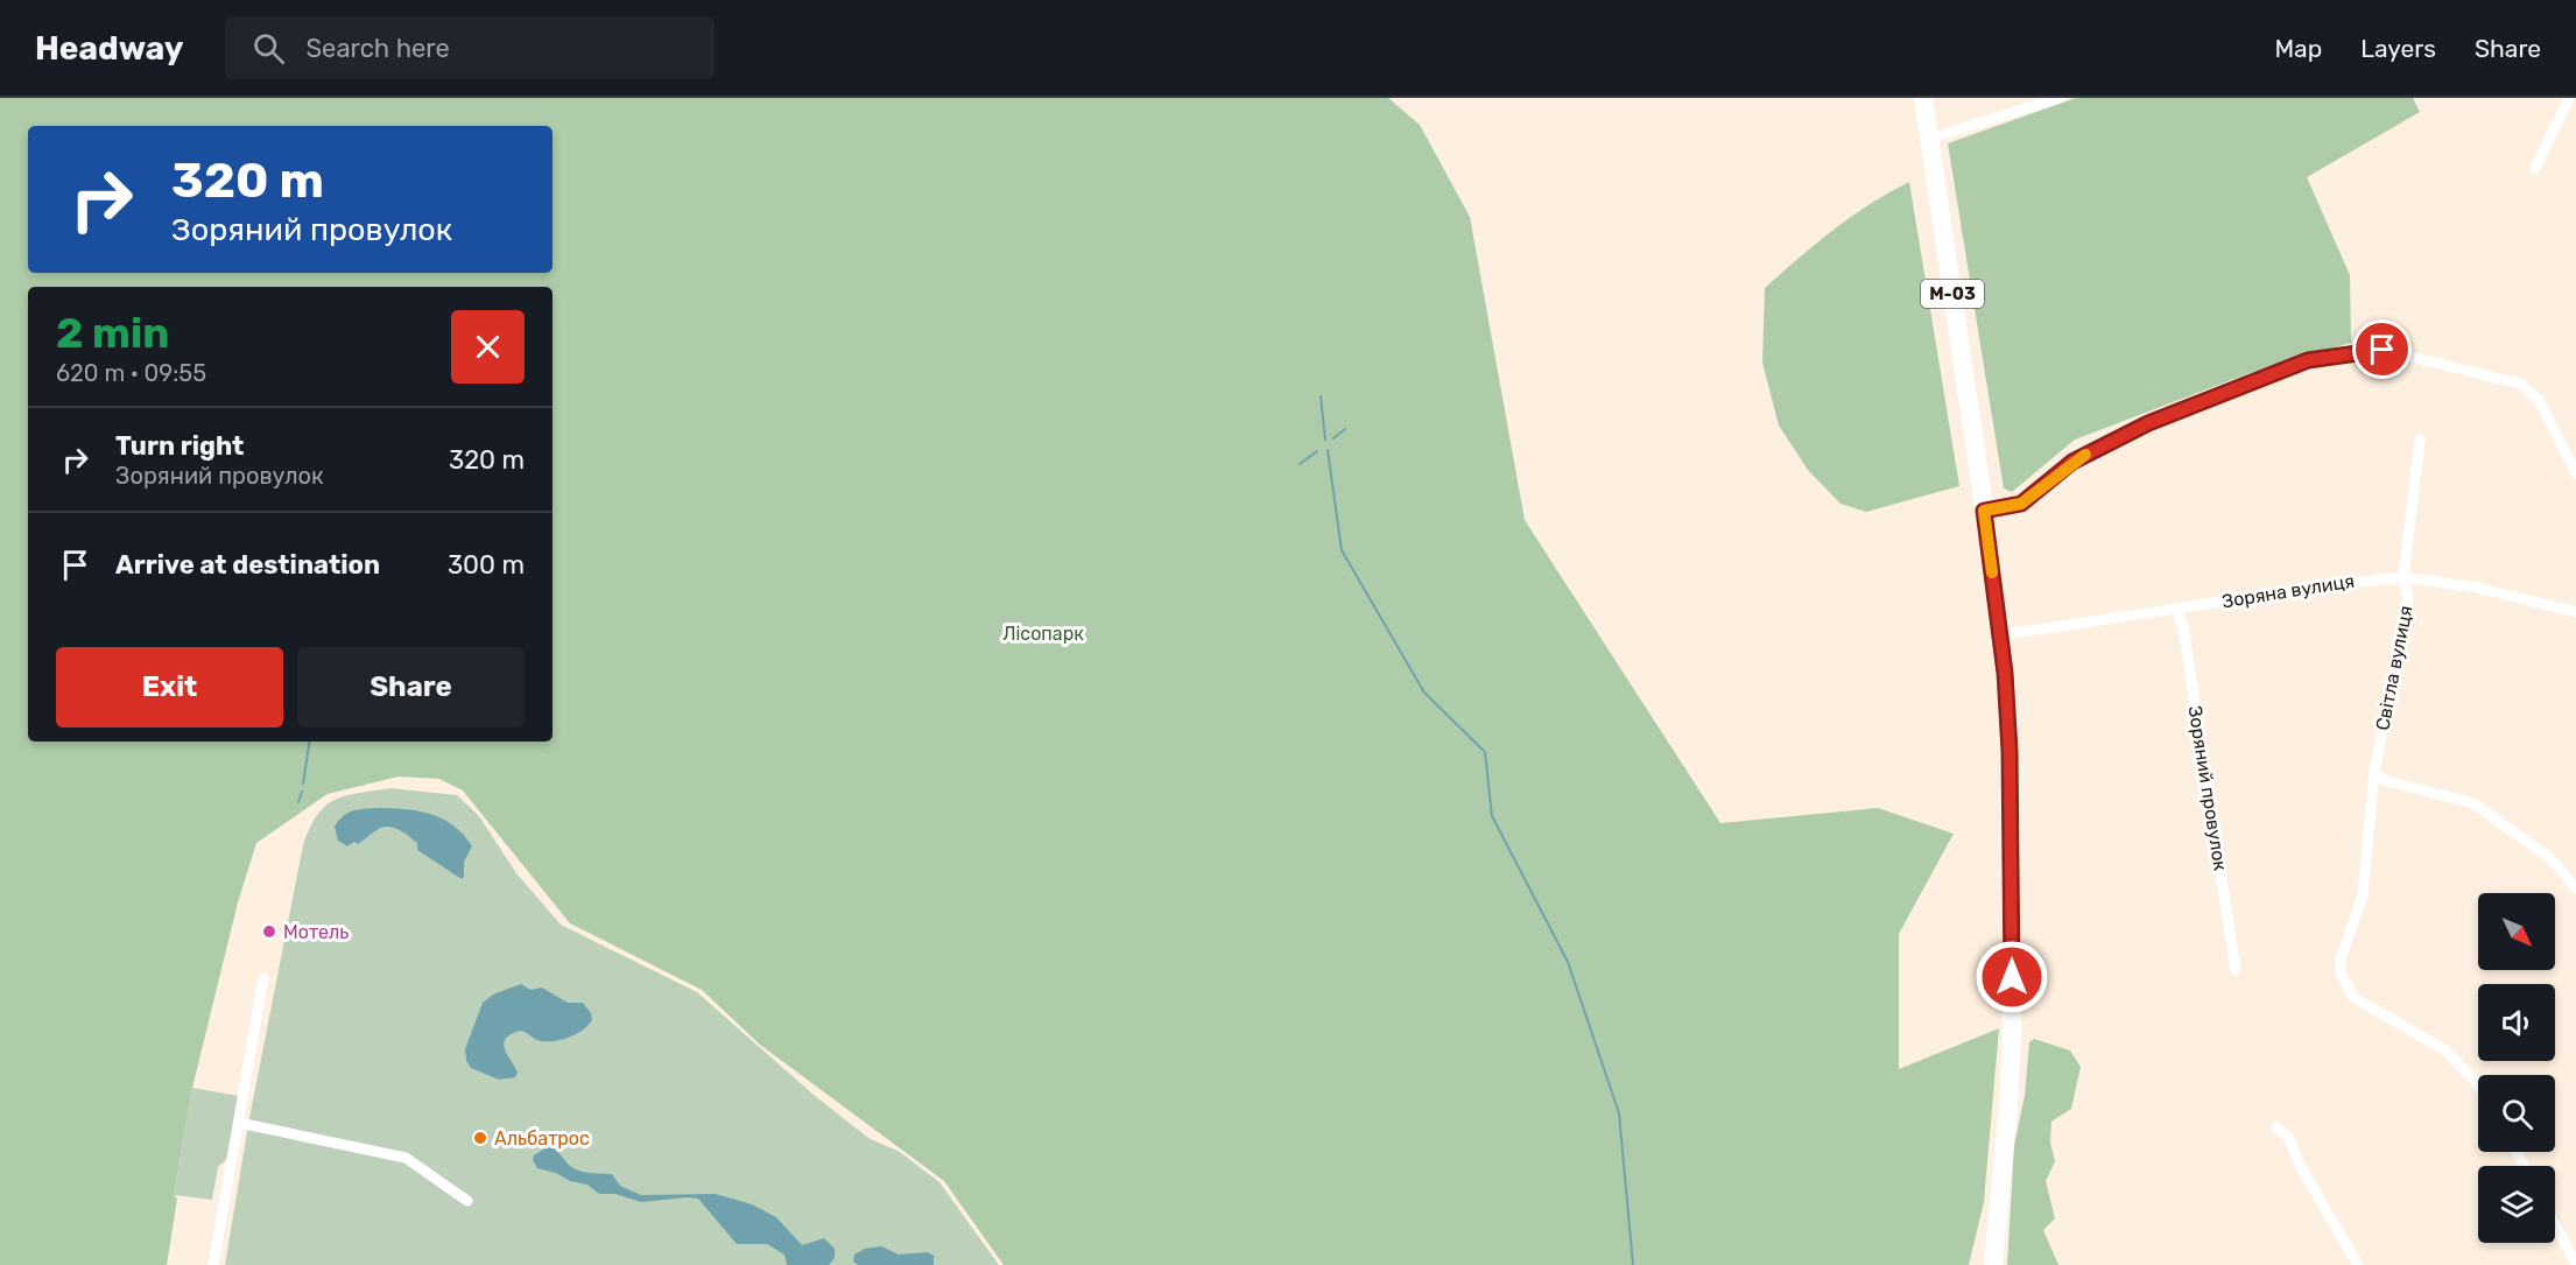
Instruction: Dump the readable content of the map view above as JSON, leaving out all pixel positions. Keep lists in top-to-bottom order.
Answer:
{
  "streets": {
    "highway": ["М-03"],
    "street": ["Зоряна вулиця", "Світла вулиця", "Зоряний провулок"]
  },
  "crossings": [
    ["М-03", "Зоряна вулиця"],
    ["Зоряна вулиця", "Світла вулиця"],
    ["Зоряна вулиця", "Зоряний провулок"]
  ],
  "parks": ["Лісопарк"],
  "places": ["Мотель", "Альбатрос"],
  "north": "bottom right",
  "page": {
    "header": "Headway",
    "search": "Search here",
    "nav": ["Map", "Layers", "Share"],
    "turn": ["320 m", "Зоряний провулок"],
    "heading": ["2 min", "620 m · 09:55"],
    "list": [
      {
        "name": "Turn right",
        "note": "Зоряний провулок",
        "value": "320 m"
      },
      {
        "name": "Arrive at destination",
        "value": "300 m"
      }
    ],
    "buttons": ["Exit", "Share"]
  }
}
